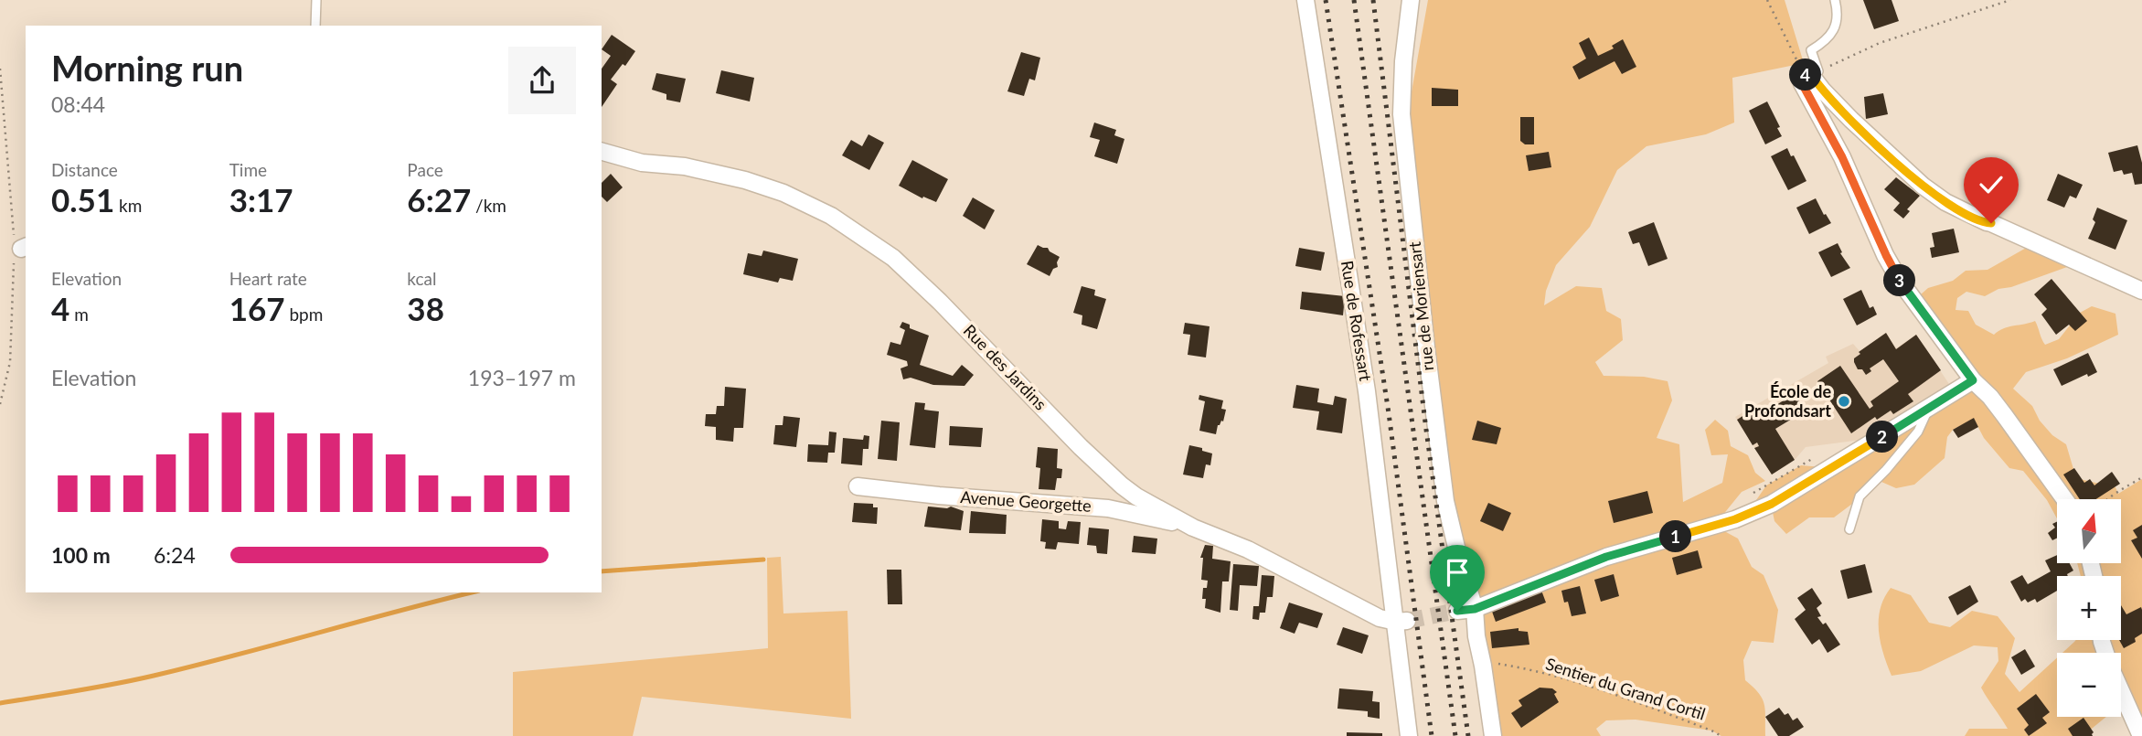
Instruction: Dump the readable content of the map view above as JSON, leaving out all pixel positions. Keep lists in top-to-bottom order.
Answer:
{
  "streets": {
    "street": [
      "rue de Moriensart",
      "Rue de Rofessart",
      "Rue des Jardins",
      "Avenue Georgette"
    ],
    "path": ["Sentier du Grand Cortil"]
  },
  "crossings": [
    ["rue de Moriensart", "Sentier du Grand Cortil"],
    ["Rue de Rofessart", "Rue des Jardins"],
    ["Rue des Jardins", "Avenue Georgette"]
  ],
  "places": ["École de Profondsart"],
  "north": "top",
  "page": {
    "heading": ["Morning run", "08:44"],
    "pins": [
      "4",
      "3",
      "2",
      "1"
    ],
    "stats": [
      ["Distance", "0.51 km"],
      ["Time", "3:17"],
      ["Pace", "6:27 /km"],
      ["Elevation", "4 m"],
      ["Heart rate", "167 bpm"],
      ["kcal", "38"]
    ],
    "chart": ["Elevation", "193–197 m"],
    "map_buttons": ["+", "−"],
    "list": [
      {
        "name": "100 m",
        "note": "6:24"
      }
    ]
  }
}
